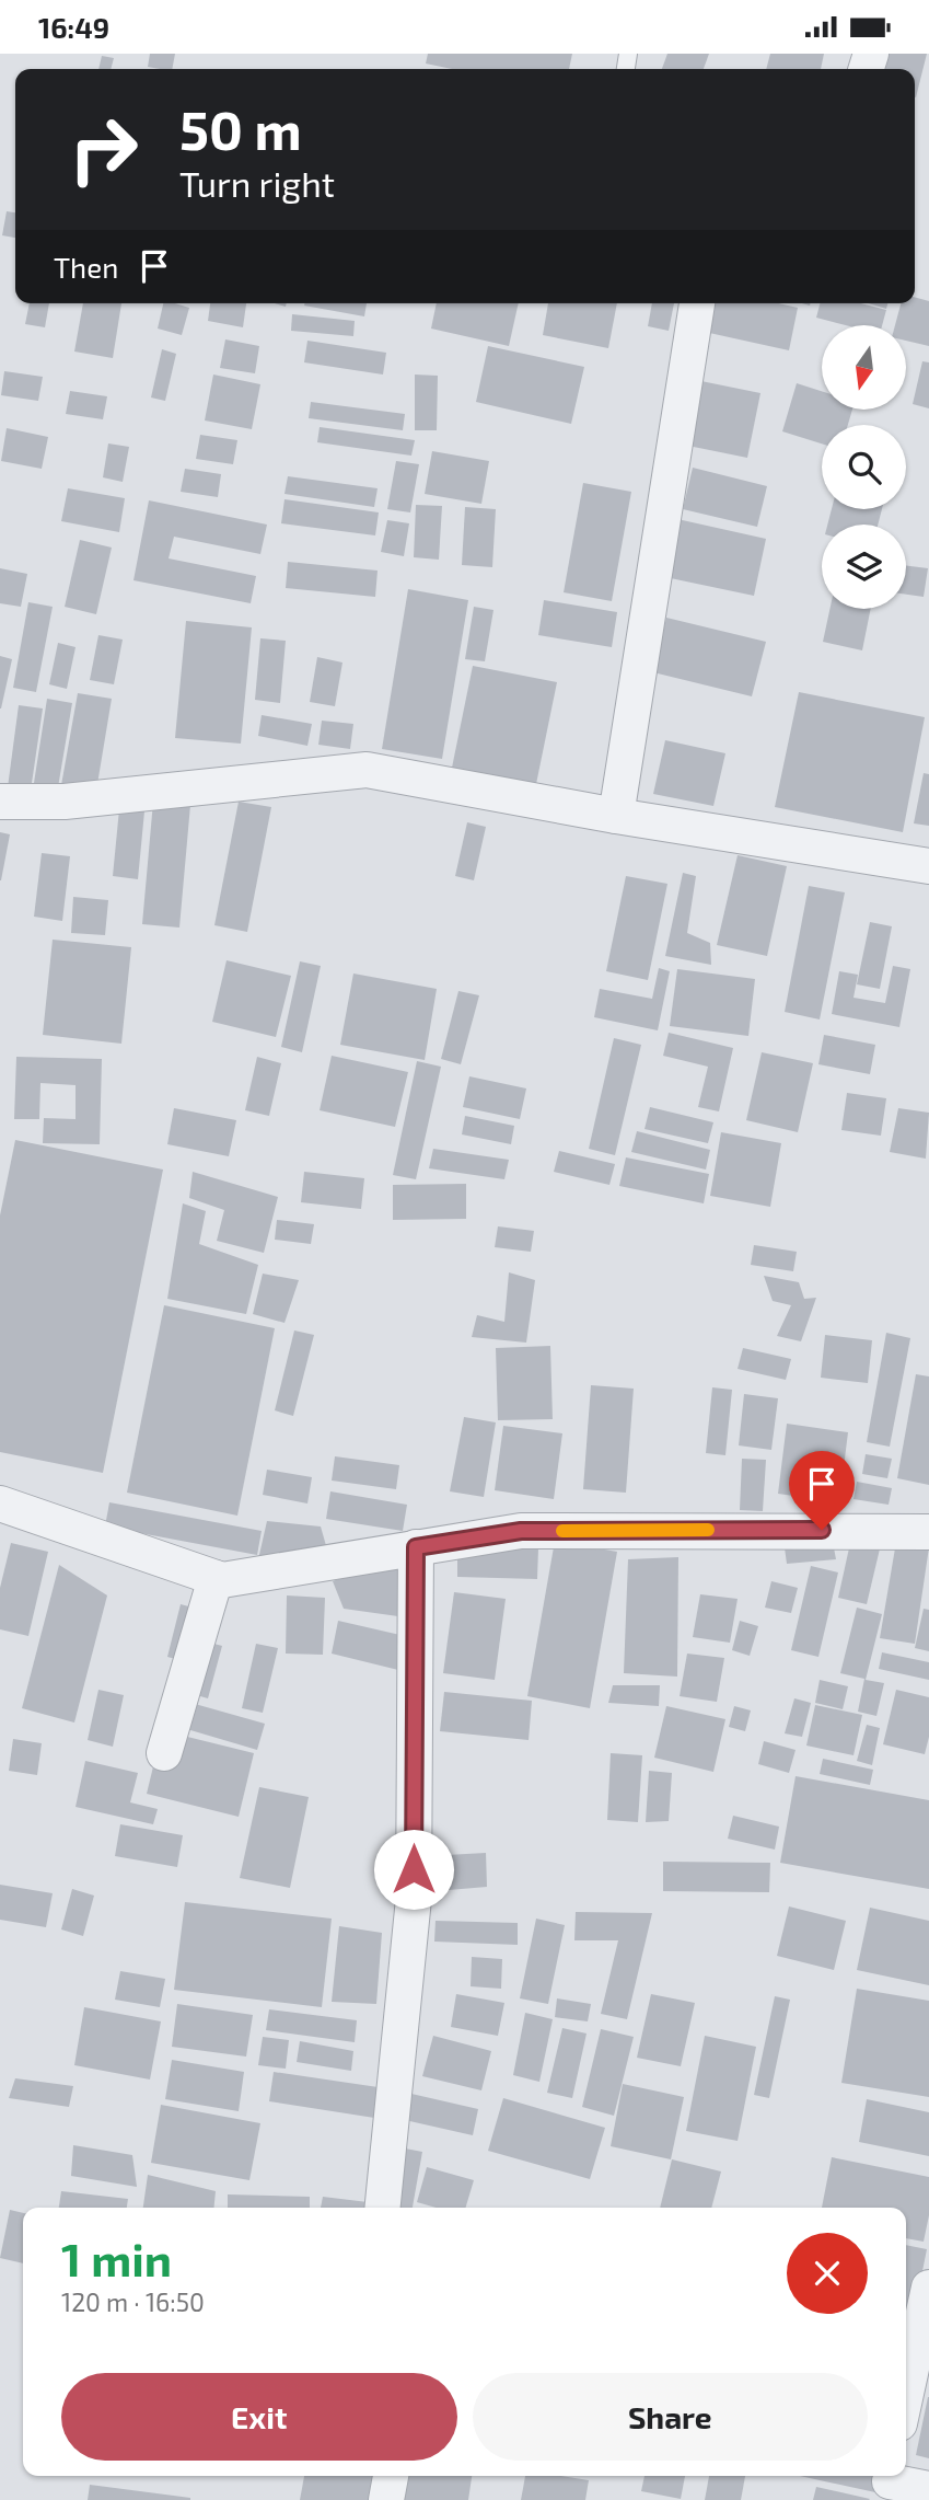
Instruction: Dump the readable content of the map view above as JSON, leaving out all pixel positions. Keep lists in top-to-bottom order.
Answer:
{
  "north": "bottom",
  "page": {
    "status": "16:49",
    "turn": ["50 m", "Turn right"],
    "then": "Then",
    "heading": ["1 min", "120 m · 16:50"],
    "buttons": ["Exit", "Share"]
  }
}
